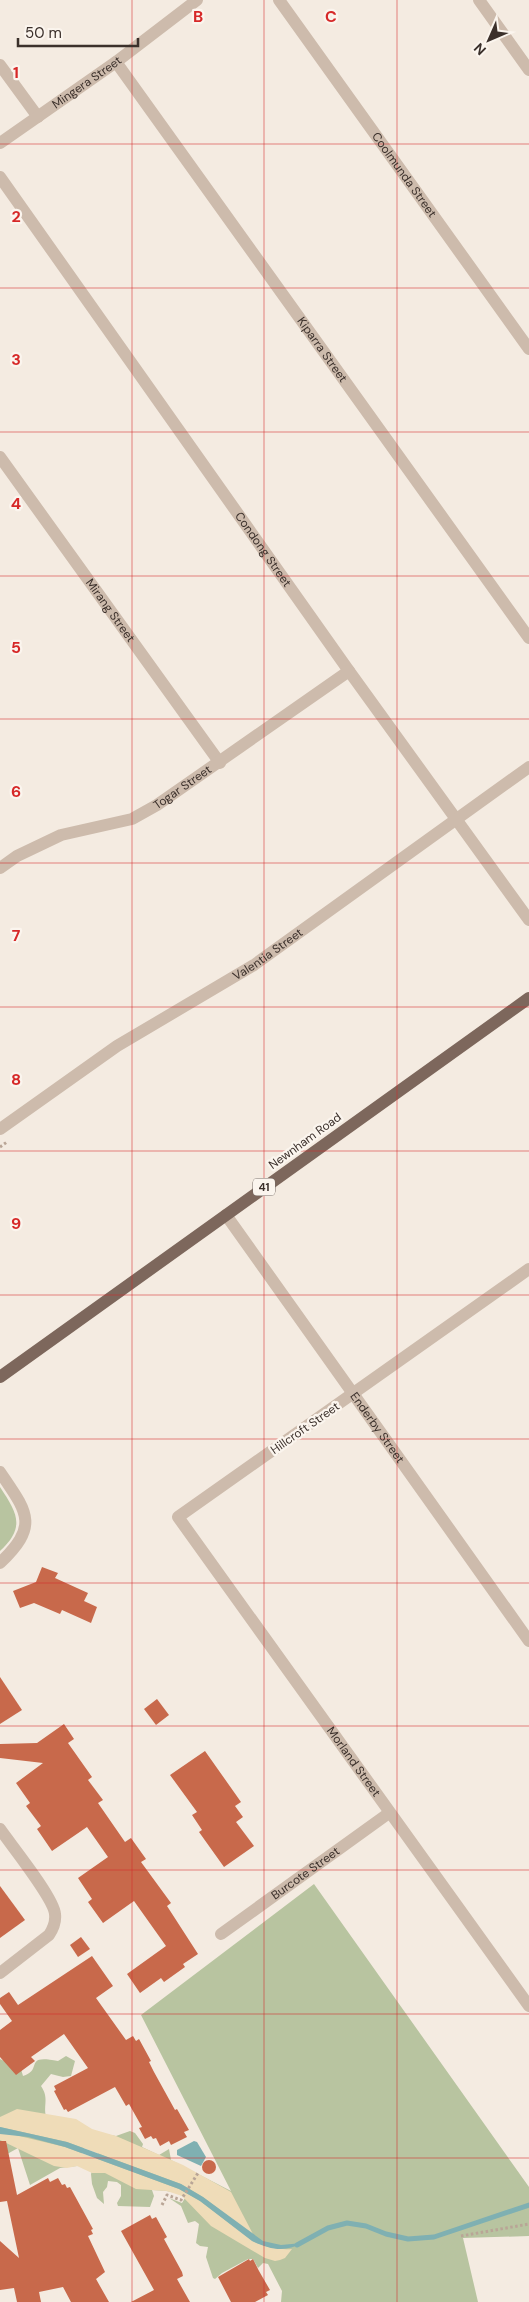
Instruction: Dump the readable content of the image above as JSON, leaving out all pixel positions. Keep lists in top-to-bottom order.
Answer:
{
  "streets": {
    "main road": ["Newnham Road", "41"],
    "street": [
      "Mingera Street",
      "Coolmunda Street",
      "Kiparra Street",
      "Condong Street",
      "Mirang Street",
      "Togar Street",
      "Valentia Street",
      "Hillcroft Street",
      "Enderby Street",
      "Morland Street",
      "Burcote Street"
    ]
  },
  "crossings": [
    ["Mingera Street", "Kiparra Street"],
    ["Condong Street", "Togar Street"],
    ["Condong Street", "Valentia Street"],
    ["Mirang Street", "Togar Street"],
    ["Newnham Road", "Enderby Street"],
    ["Hillcroft Street", "Enderby Street"],
    ["Hillcroft Street", "Morland Street"],
    ["Morland Street", "Burcote Street"]
  ],
  "scale_bar": "50 m",
  "north": "bottom left",
  "grid": {
    "columns": ["B", "C"],
    "rows": [
      "1",
      "2",
      "3",
      "4",
      "5",
      "6",
      "7",
      "8",
      "9"
    ]
  }
}
